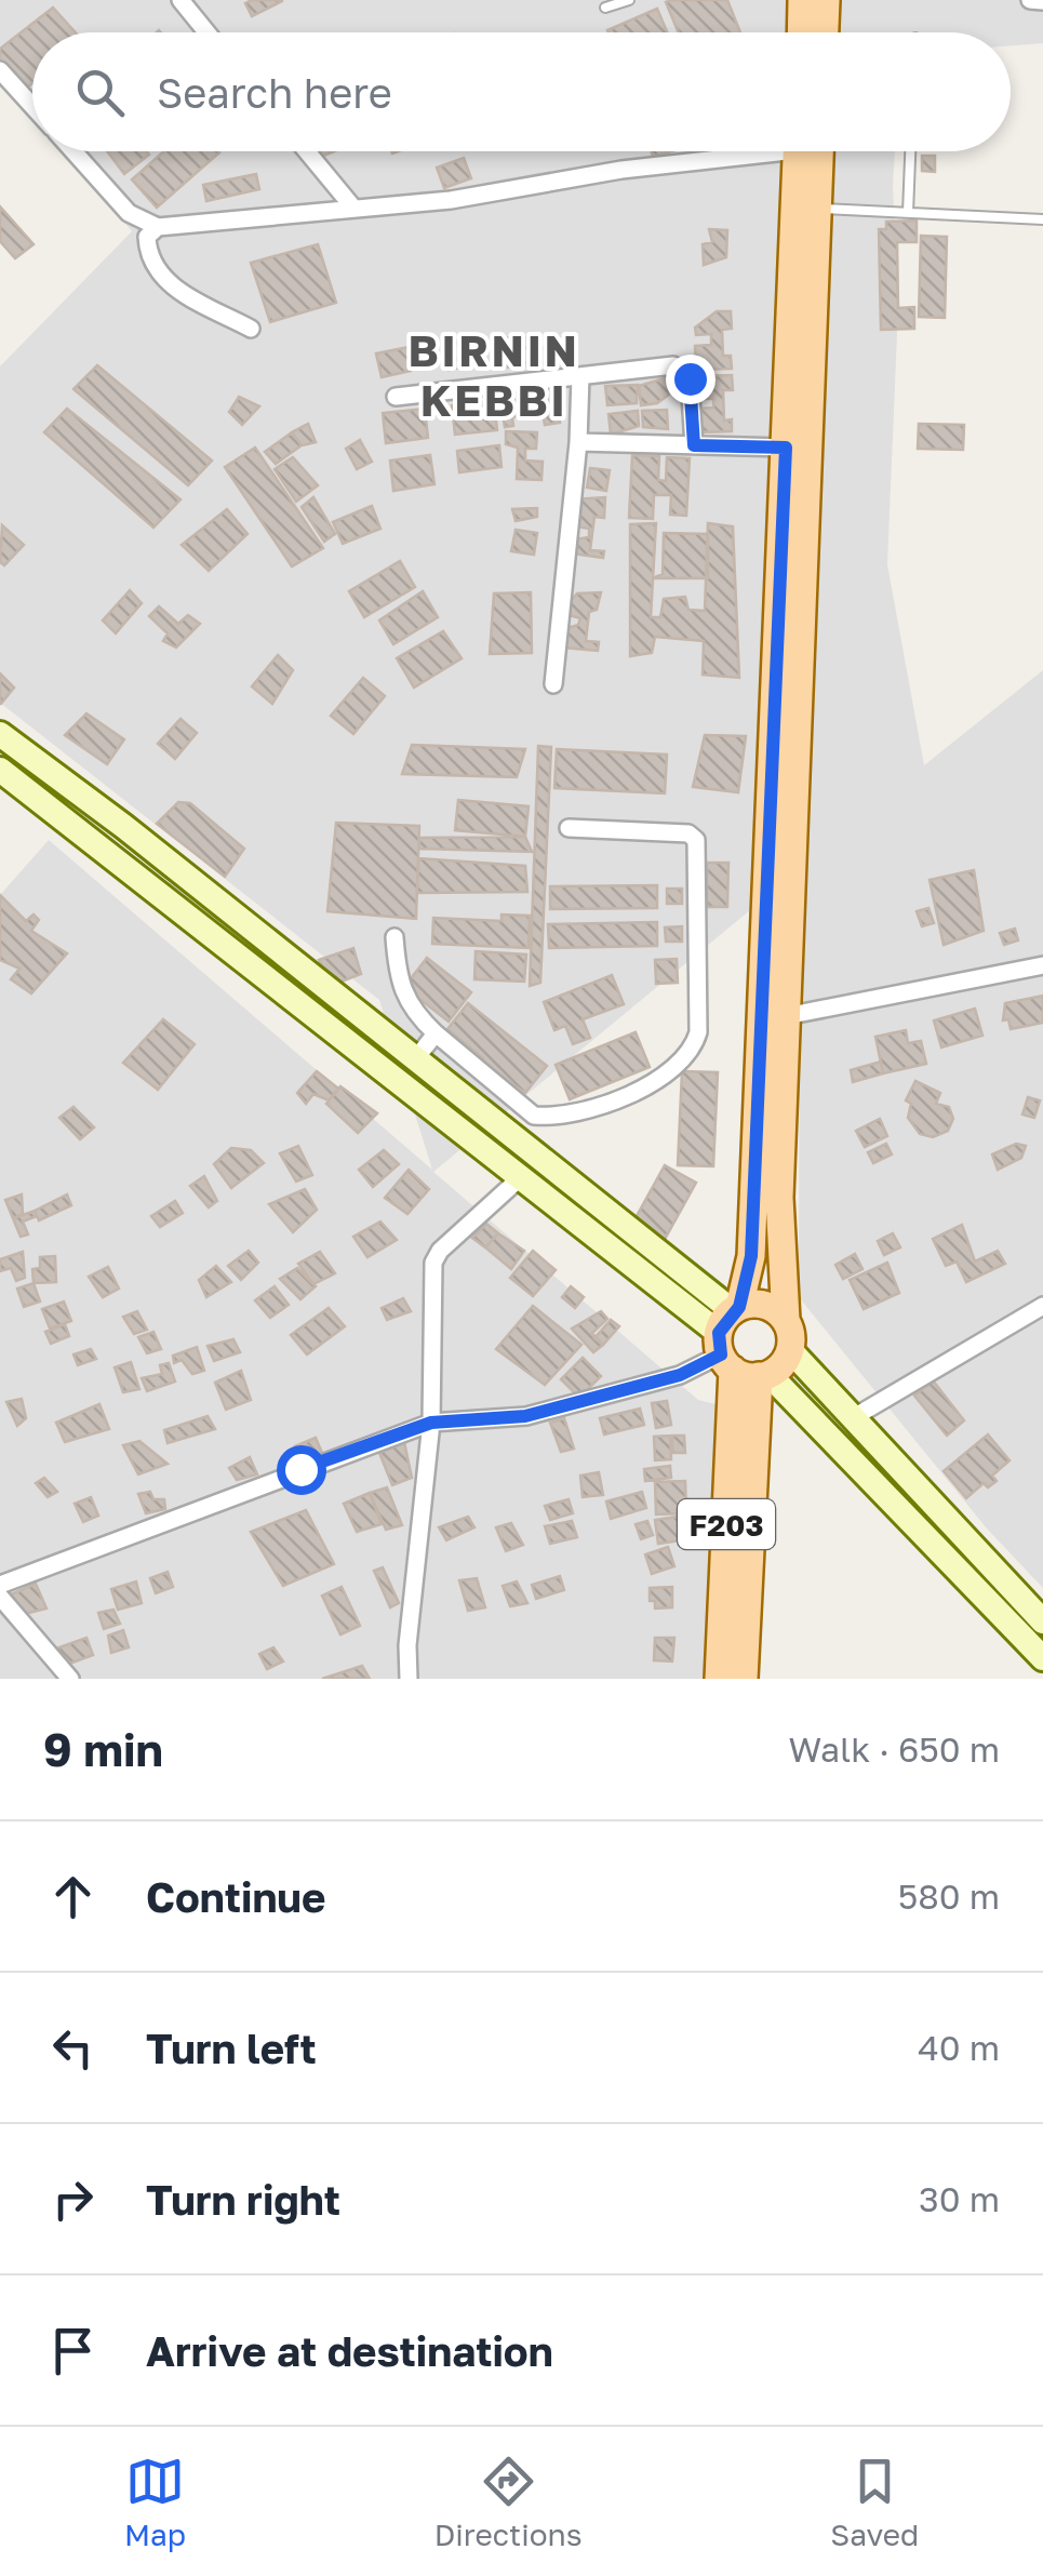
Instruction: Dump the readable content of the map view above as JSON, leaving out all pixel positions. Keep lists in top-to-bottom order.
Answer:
{
  "streets": {
    "main road": ["F203"]
  },
  "districts": ["BIRNIN KEBBI"],
  "page": {
    "search": "Search here",
    "heading": ["9 min", "Walk · 650 m"],
    "list": [
      ["Continue", "580 m"],
      ["Turn left", "40 m"],
      ["Turn right", "30 m"],
      "Arrive at destination"
    ],
    "nav": ["Map", "Directions", "Saved"]
  }
}
